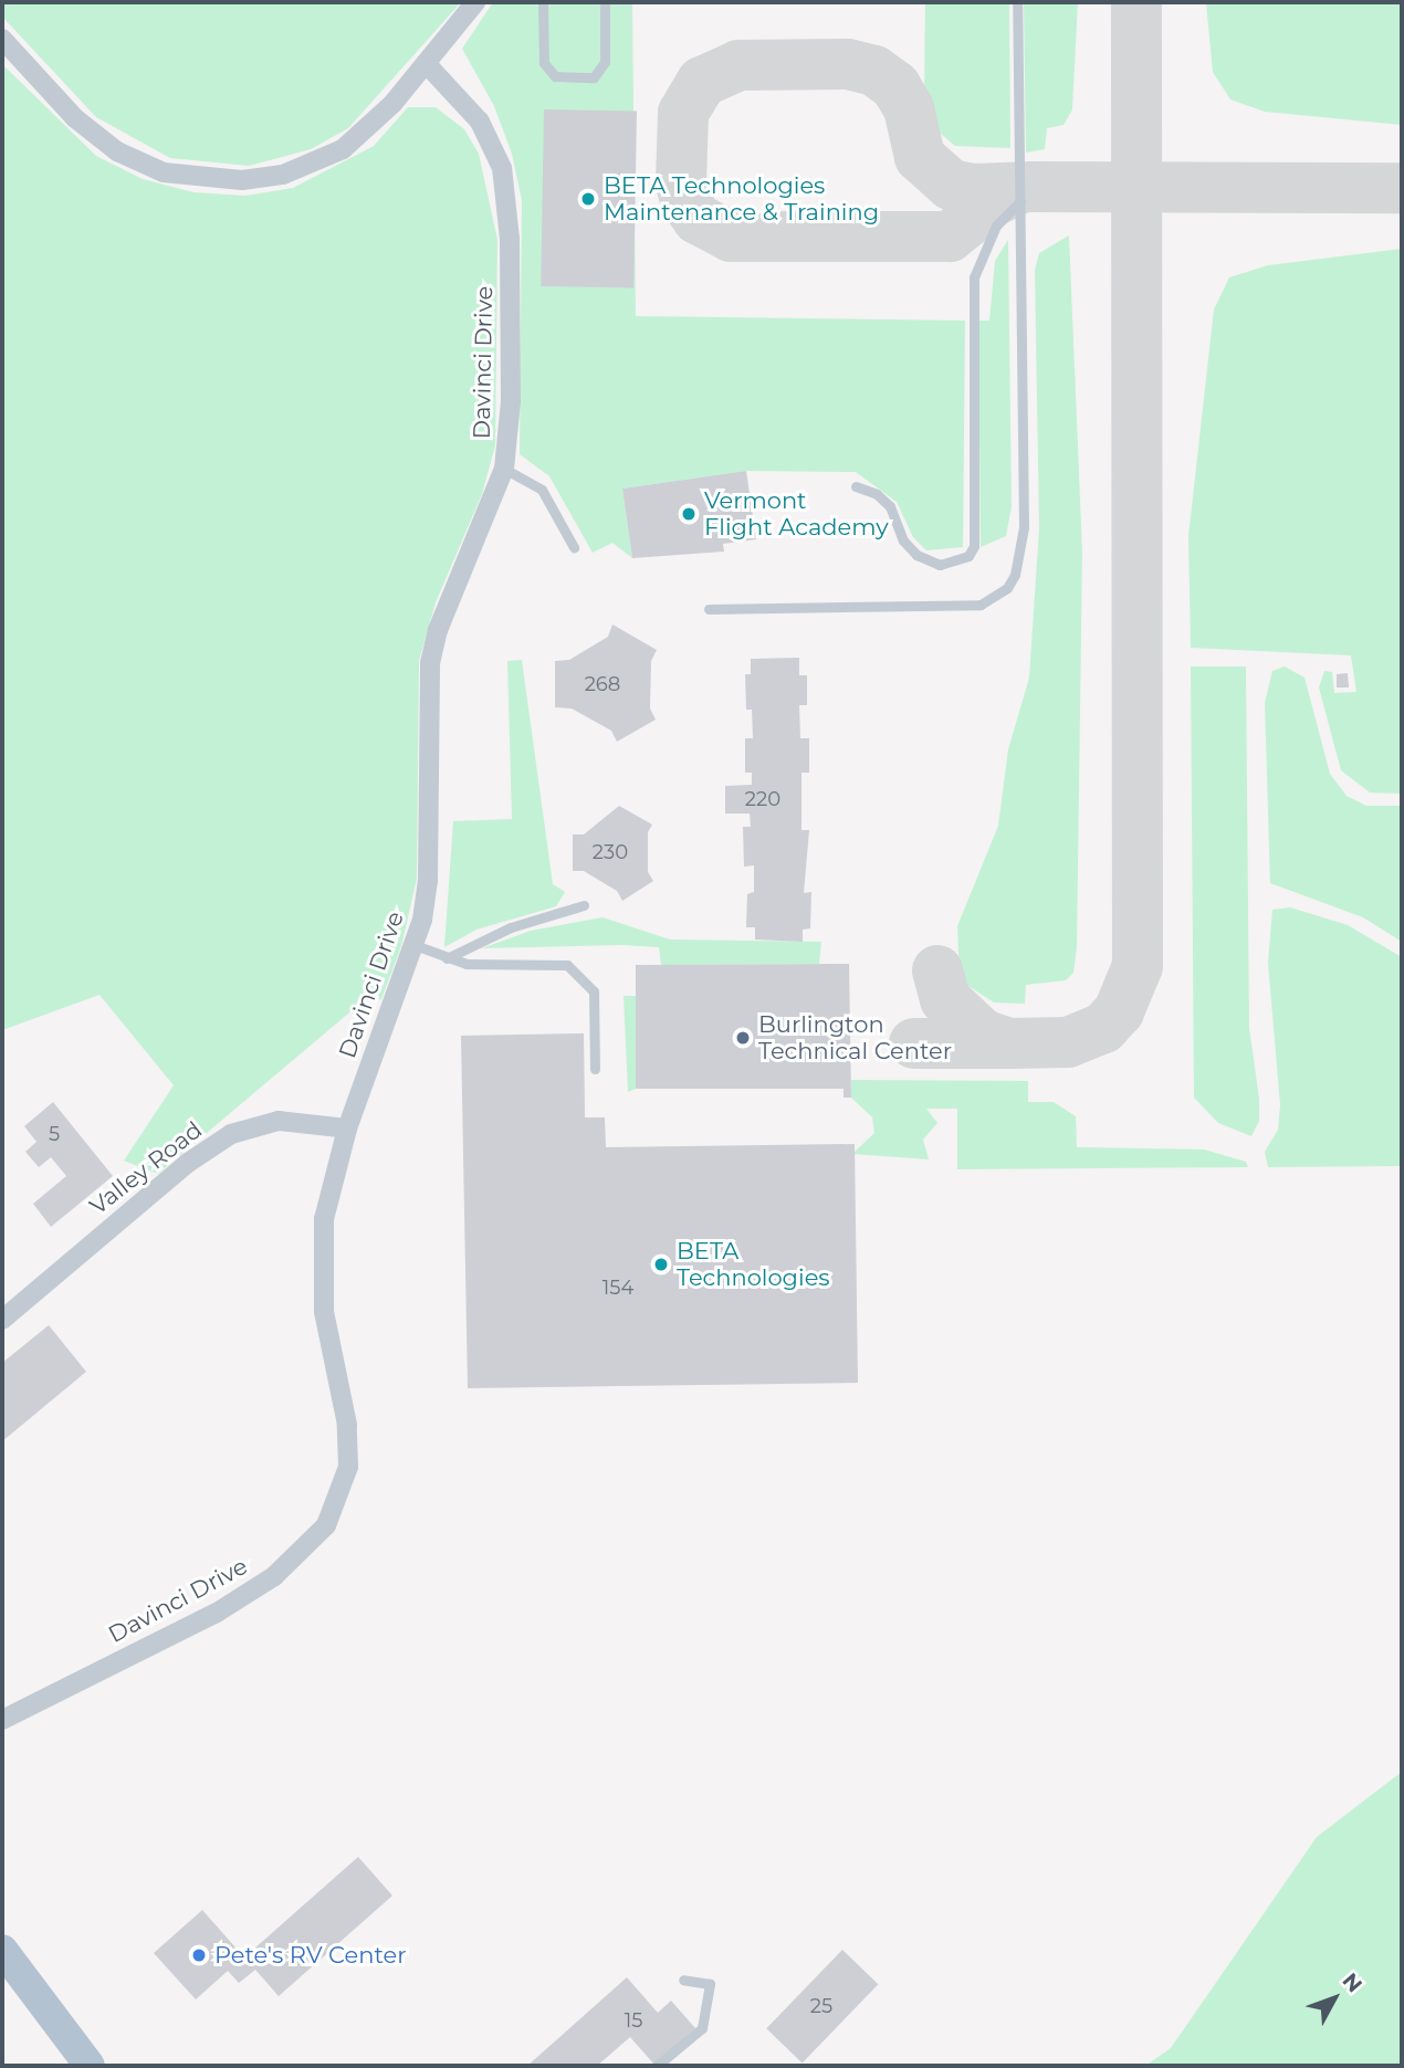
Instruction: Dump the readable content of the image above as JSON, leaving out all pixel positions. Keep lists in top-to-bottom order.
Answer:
{
  "streets": {
    "street": ["Davinci Drive", "Valley Road"]
  },
  "crossings": [
    ["Davinci Drive", "Valley Road"]
  ],
  "places": [
    "BETA Technologies Maintenance & Training",
    "Vermont Flight Academy",
    "Burlington Technical Center",
    "BETA Technologies",
    "Pete's RV Center"
  ],
  "house_numbers": [
    "268",
    "220",
    "230",
    "5",
    "154",
    "25",
    "15"
  ],
  "north": "top right"
}
